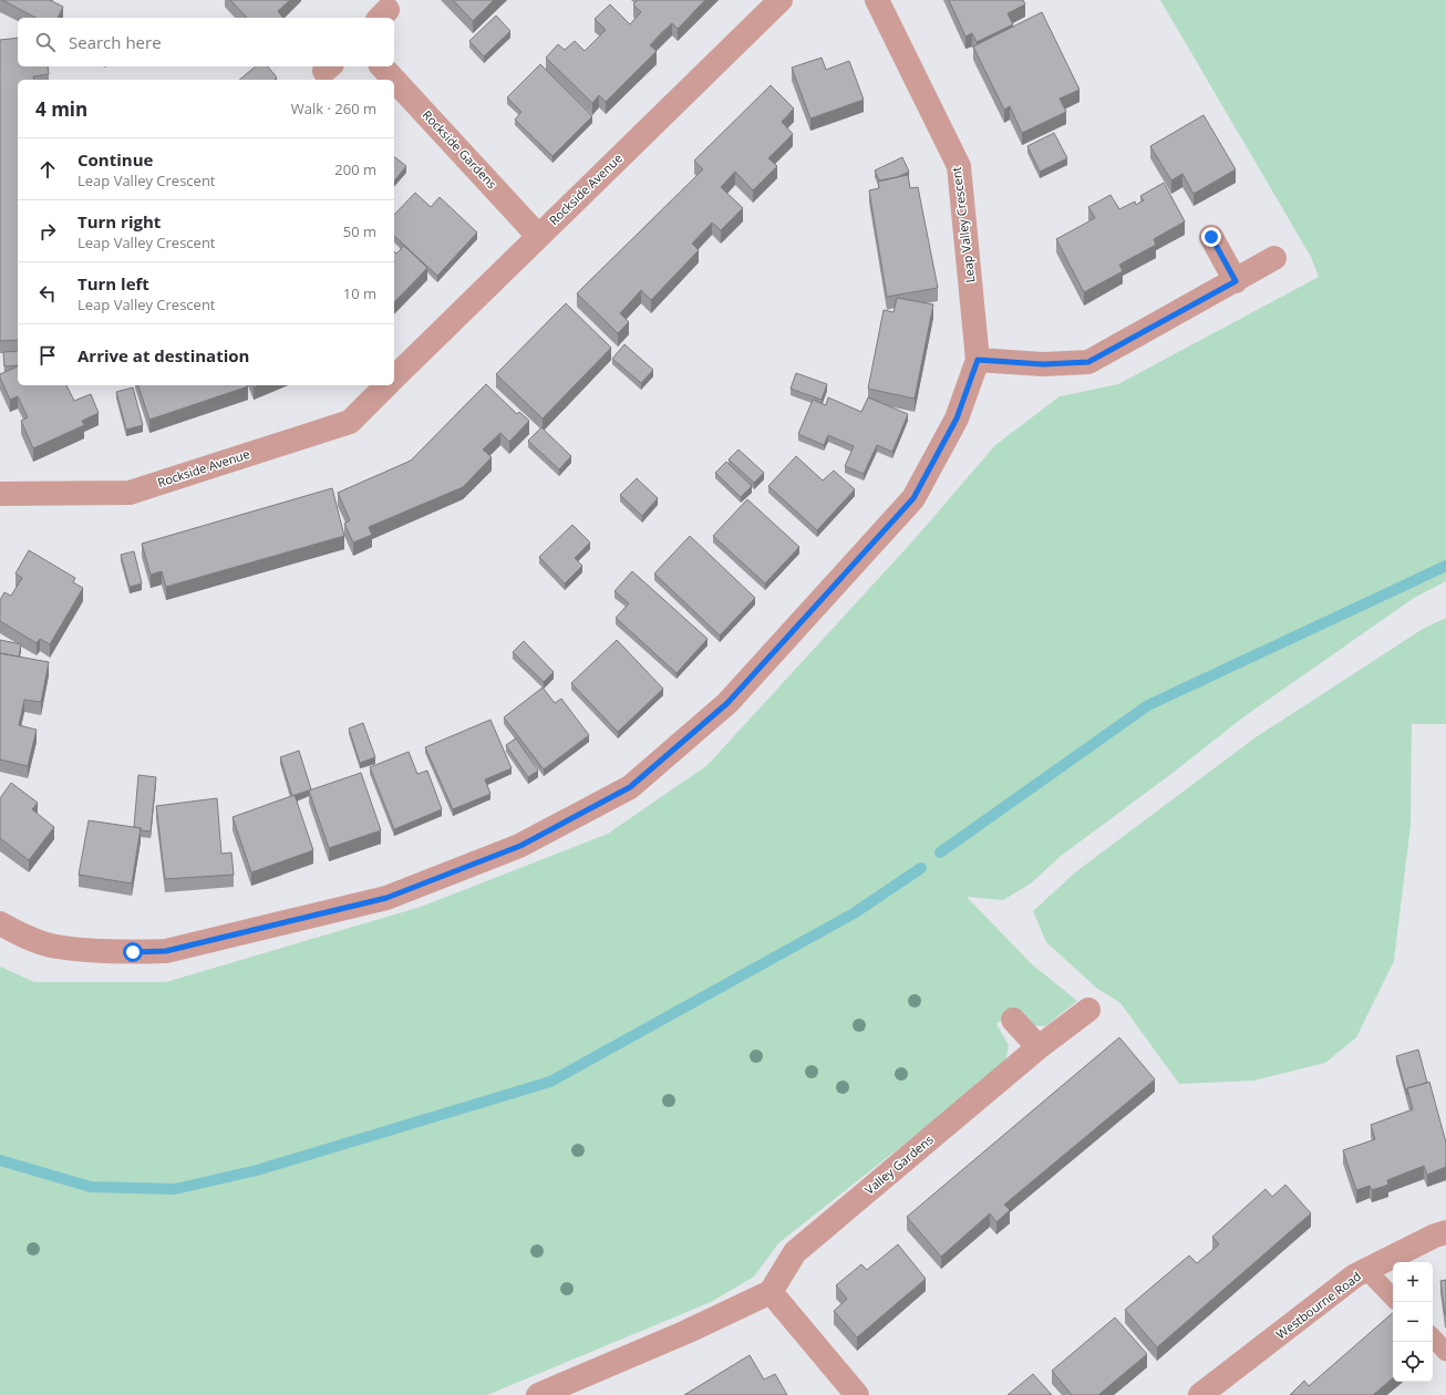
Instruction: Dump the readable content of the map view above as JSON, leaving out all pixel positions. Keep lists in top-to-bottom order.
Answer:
{
  "streets": {
    "street": [
      "Rockside Gardens",
      "Rockside Avenue",
      "Leap Valley Crescent",
      "Valley Gardens",
      "Westbourne Road"
    ]
  },
  "crossings": [
    ["Rockside Gardens", "Rockside Avenue"]
  ],
  "page": {
    "search": "Search here",
    "heading": ["4 min", "Walk · 260 m"],
    "list": [
      ["Continue", "Leap Valley Crescent", "200 m"],
      ["Turn right", "Leap Valley Crescent", "50 m"],
      ["Turn left", "Leap Valley Crescent", "10 m"],
      "Arrive at destination"
    ],
    "map_buttons": ["+", "−"]
  }
}
